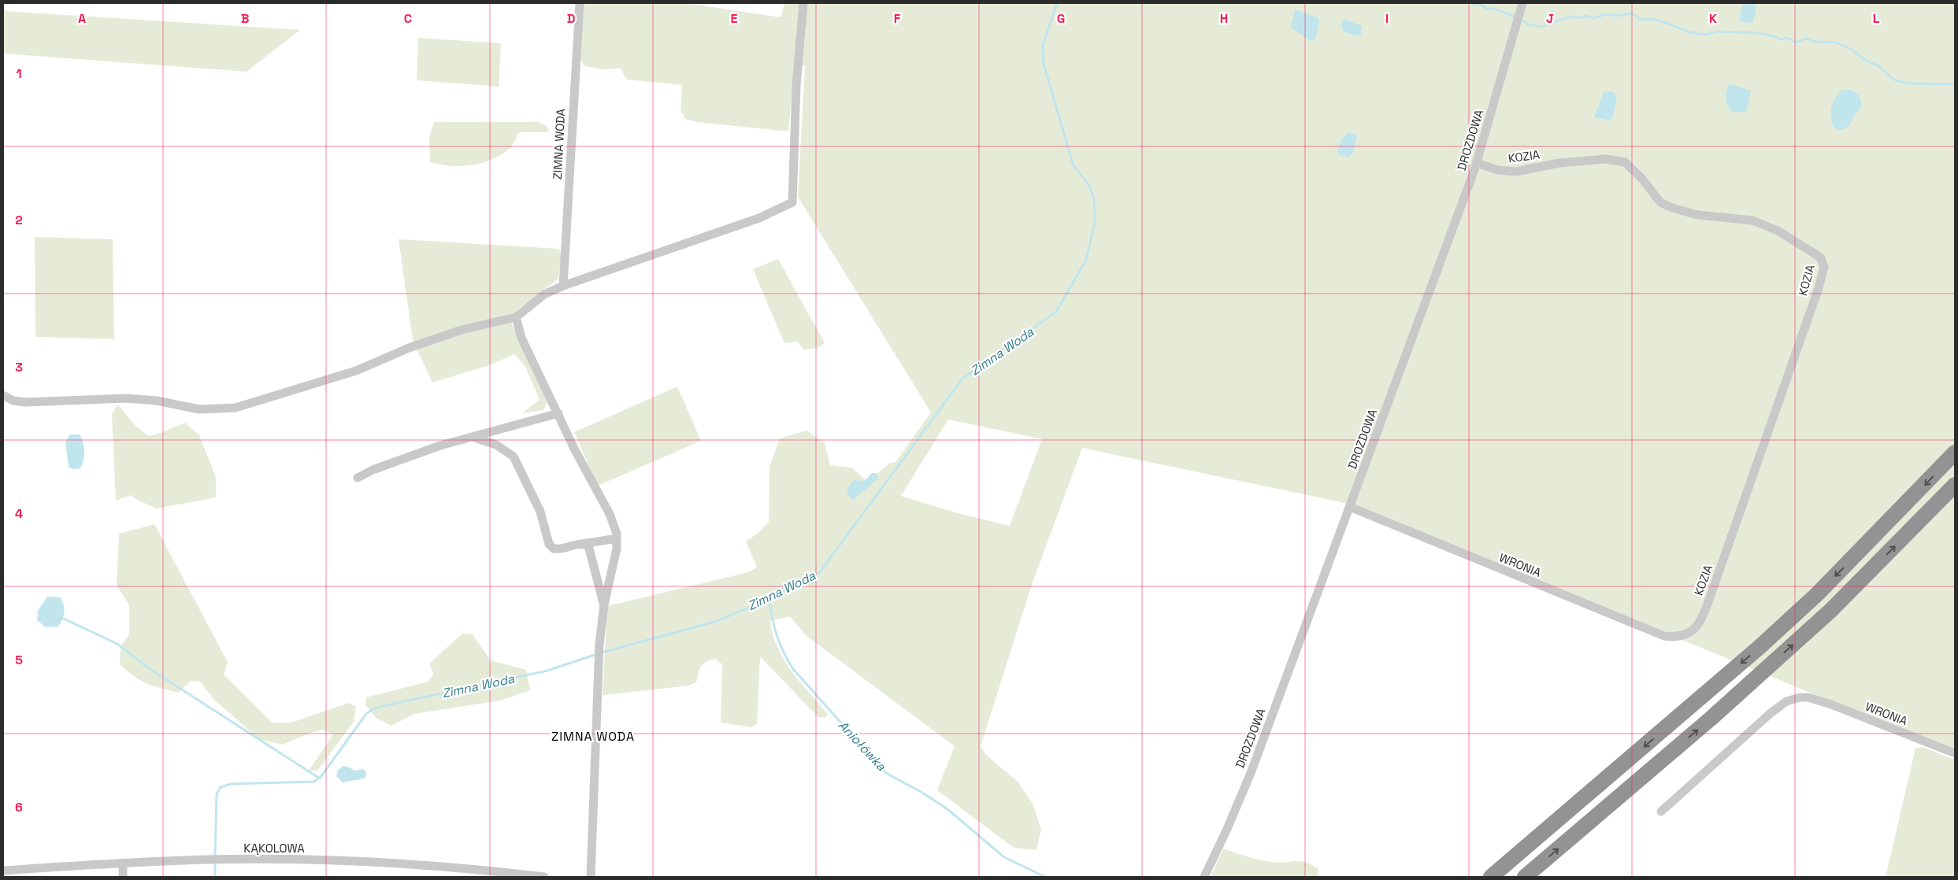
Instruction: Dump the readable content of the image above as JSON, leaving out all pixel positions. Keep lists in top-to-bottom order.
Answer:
{
  "streets": {
    "street": [
      "DROZDOWA",
      "ZIMNA WODA",
      "KOZIA",
      "WRONIA",
      "KĄKOLOWA"
    ]
  },
  "crossings": [
    ["DROZDOWA", "KOZIA"],
    ["DROZDOWA", "WRONIA"],
    ["KOZIA", "WRONIA"]
  ],
  "districts": ["ZIMNA WODA"],
  "water": ["Zimna Woda", "Aniołówka"],
  "grid": {
    "columns": [
      "A",
      "B",
      "C",
      "D",
      "E",
      "F",
      "G",
      "H",
      "I",
      "J",
      "K",
      "L"
    ],
    "rows": [
      "1",
      "2",
      "3",
      "4",
      "5",
      "6"
    ]
  }
}
